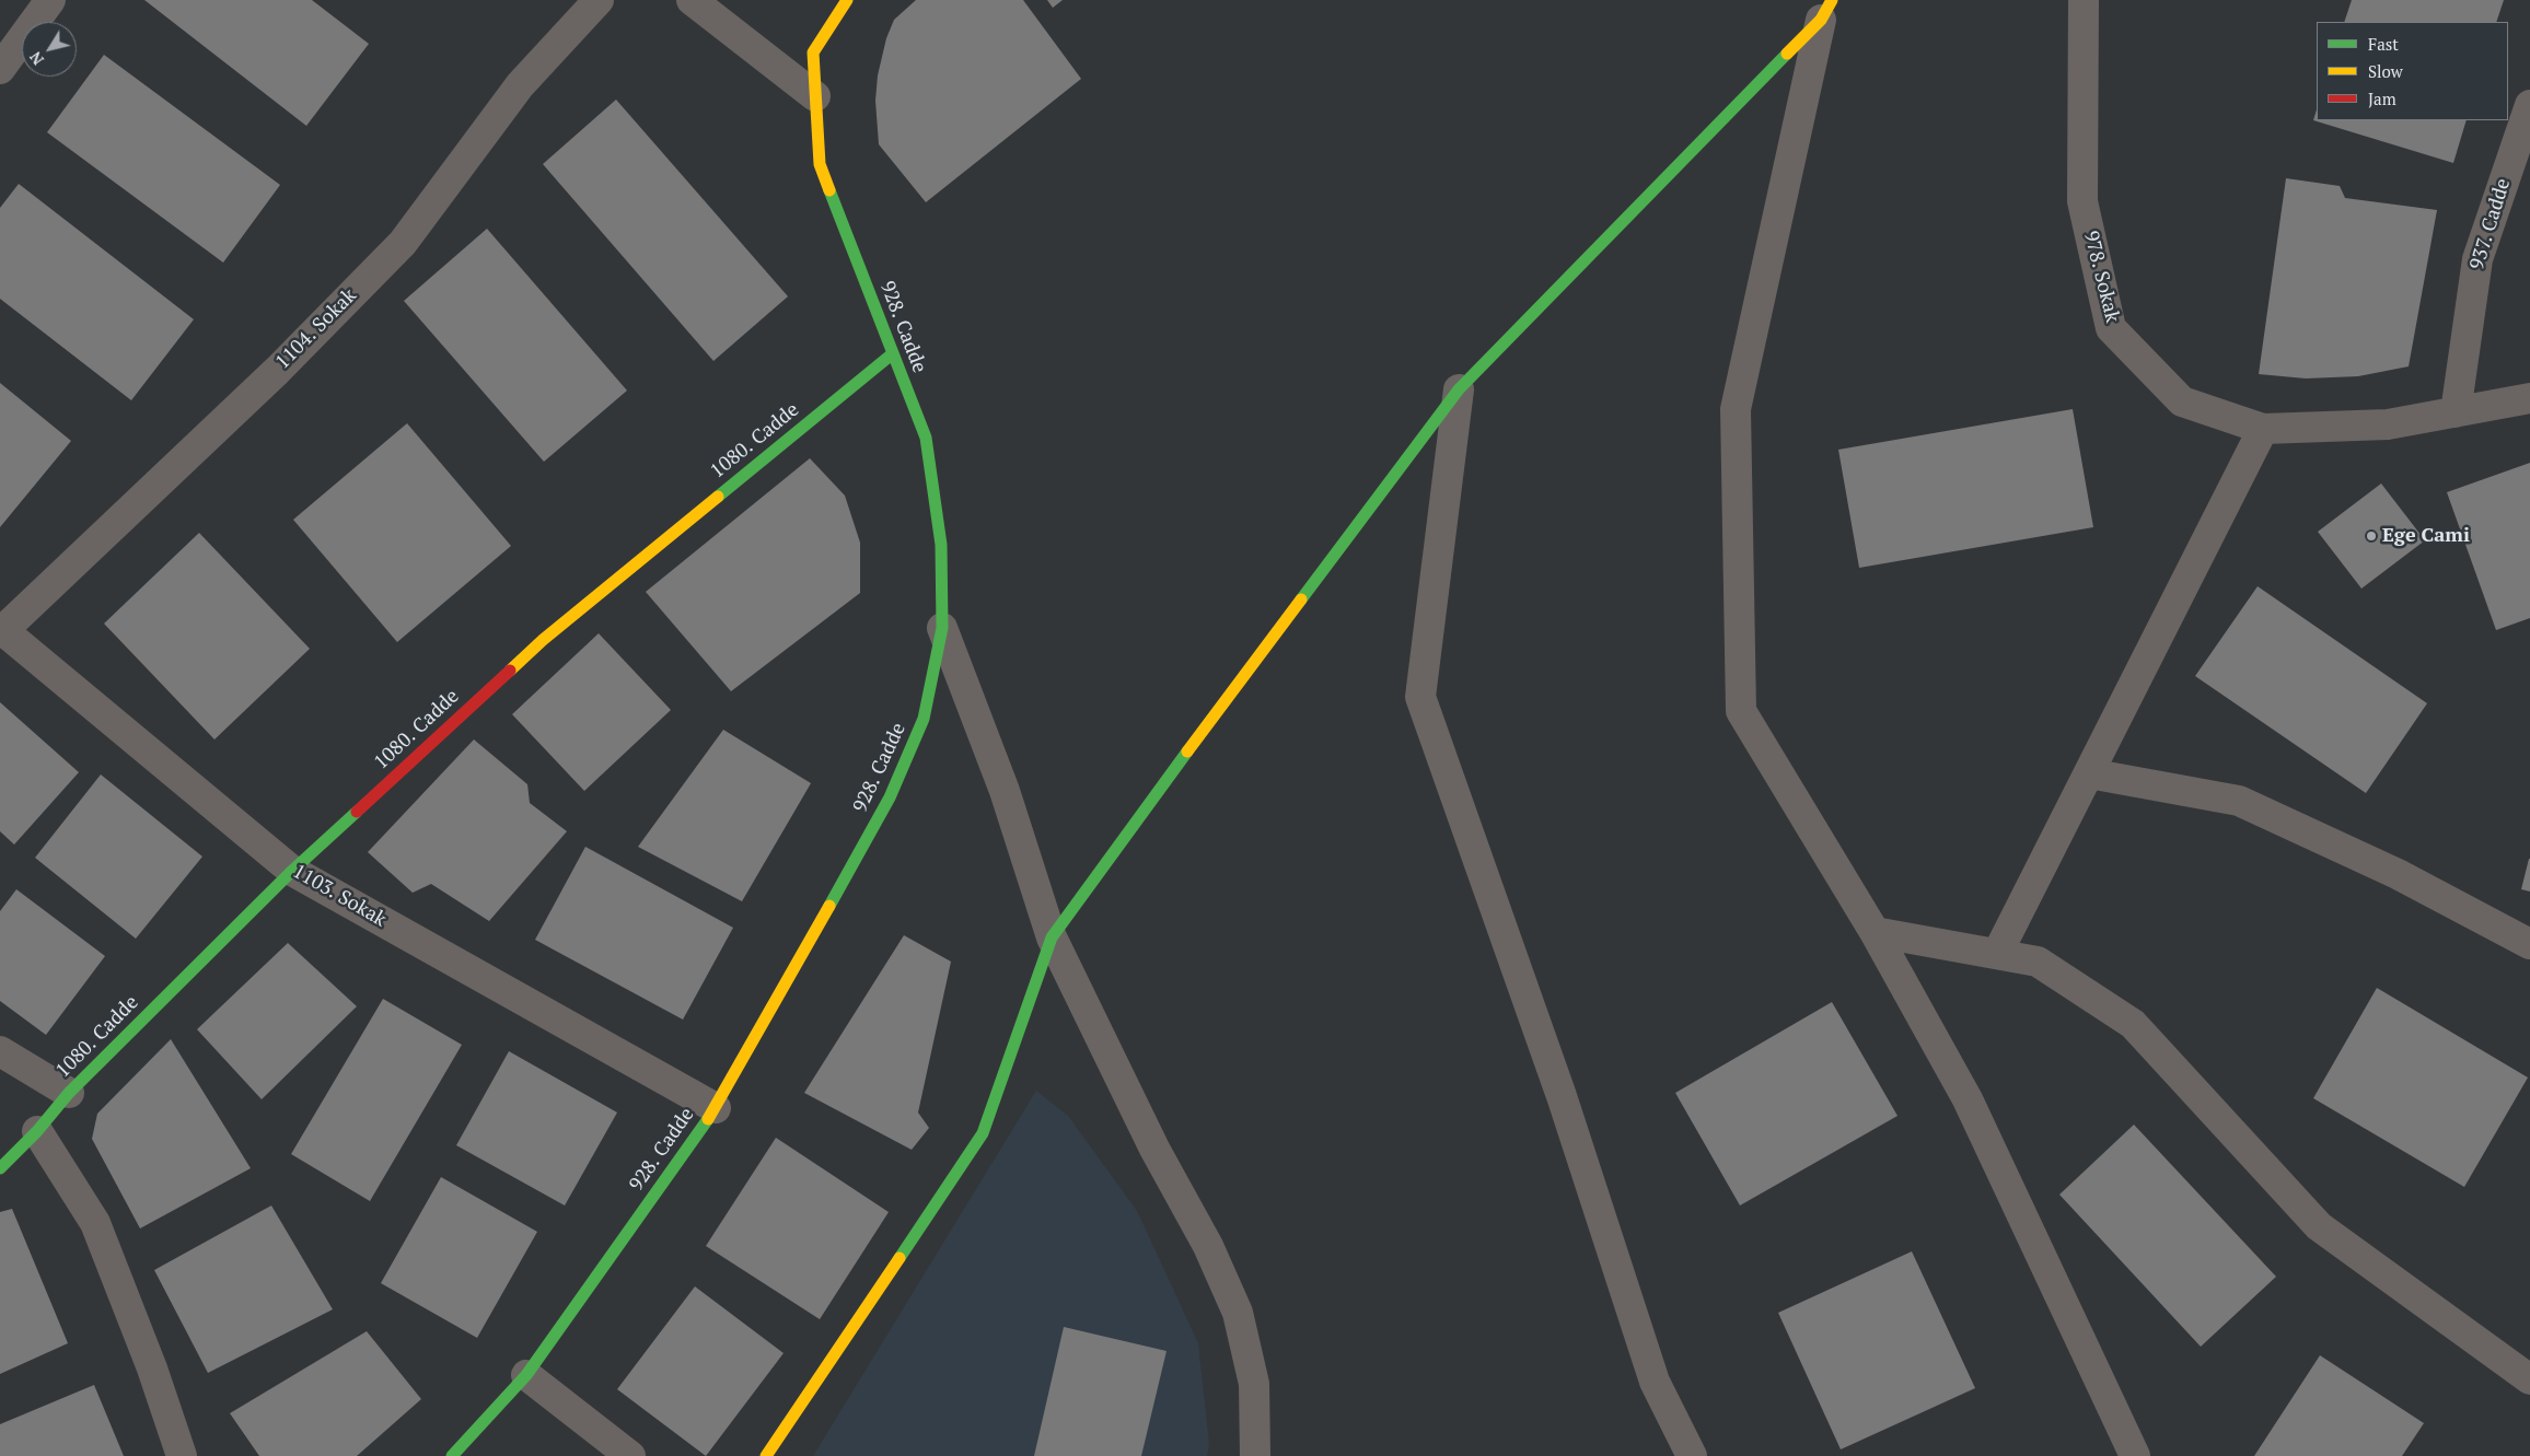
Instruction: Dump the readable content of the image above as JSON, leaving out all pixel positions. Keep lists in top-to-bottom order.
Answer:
{
  "streets": {
    "street": [
      "937. Cadde",
      "978. Sokak",
      "928. Cadde",
      "1104. Sokak",
      "1080. Cadde",
      "1103. Sokak"
    ]
  },
  "crossings": [
    ["937. Cadde", "978. Sokak"],
    ["928. Cadde", "1080. Cadde"],
    ["928. Cadde", "1103. Sokak"],
    ["1104. Sokak", "1103. Sokak"],
    ["1080. Cadde", "1103. Sokak"]
  ],
  "places": ["Ege Cami"],
  "legend": ["Fast", "Slow", "Jam"],
  "north": "bottom left"
}
